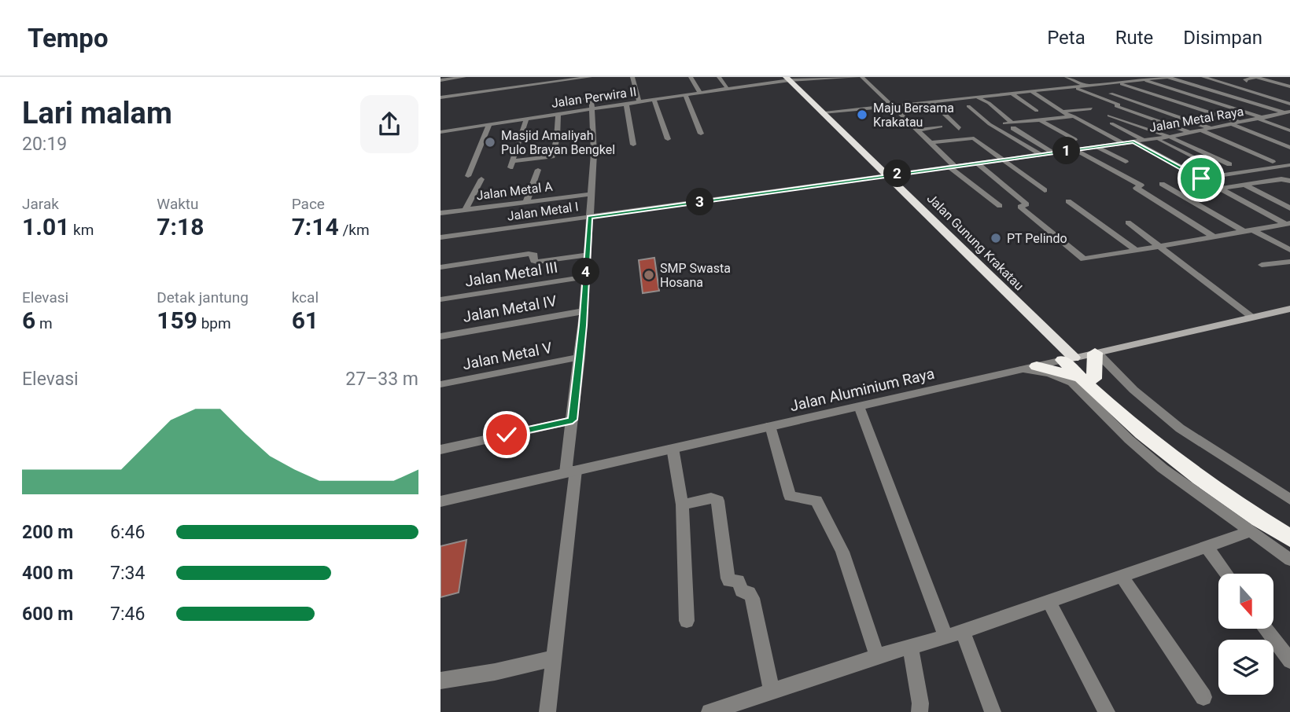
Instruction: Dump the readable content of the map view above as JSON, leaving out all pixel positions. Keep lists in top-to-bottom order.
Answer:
{
  "streets": {
    "highway": ["Jalan Gunung Krakatau"],
    "main road": ["Jalan Aluminium Raya"],
    "street": [
      "Jalan Perwira II",
      "Jalan Metal Raya",
      "Jalan Metal A",
      "Jalan Metal I",
      "Jalan Metal III",
      "Jalan Metal IV",
      "Jalan Metal V"
    ]
  },
  "crossings": [
    ["Jalan Perwira II", "Jalan Gunung Krakatau"],
    ["Jalan Metal Raya", "Jalan Metal I"],
    ["Jalan Metal Raya", "Jalan Gunung Krakatau"],
    ["Jalan Metal I", "Jalan Gunung Krakatau"],
    ["Jalan Gunung Krakatau", "Jalan Aluminium Raya"]
  ],
  "places": [
    "Maju Bersama Krakatau",
    "Masjid Amaliyah Pulo Brayan Bengkel",
    "PT Pelindo",
    "SMP Swasta Hosana"
  ],
  "north": "bottom",
  "page": {
    "header": "Tempo",
    "nav": ["Peta", "Rute", "Disimpan"],
    "heading": ["Lari malam", "20:19"],
    "pins": [
      "1",
      "2",
      "3",
      "4"
    ],
    "stats": [
      ["Jarak", "1.01 km"],
      ["Waktu", "7:18"],
      ["Pace", "7:14 /km"],
      ["Elevasi", "6 m"],
      ["Detak jantung", "159 bpm"],
      ["kcal", "61"]
    ],
    "chart": ["Elevasi", "27–33 m"],
    "list": [
      {
        "name": "200 m",
        "note": "6:46"
      },
      {
        "name": "400 m",
        "note": "7:34"
      },
      {
        "name": "600 m",
        "note": "7:46"
      }
    ]
  }
}
